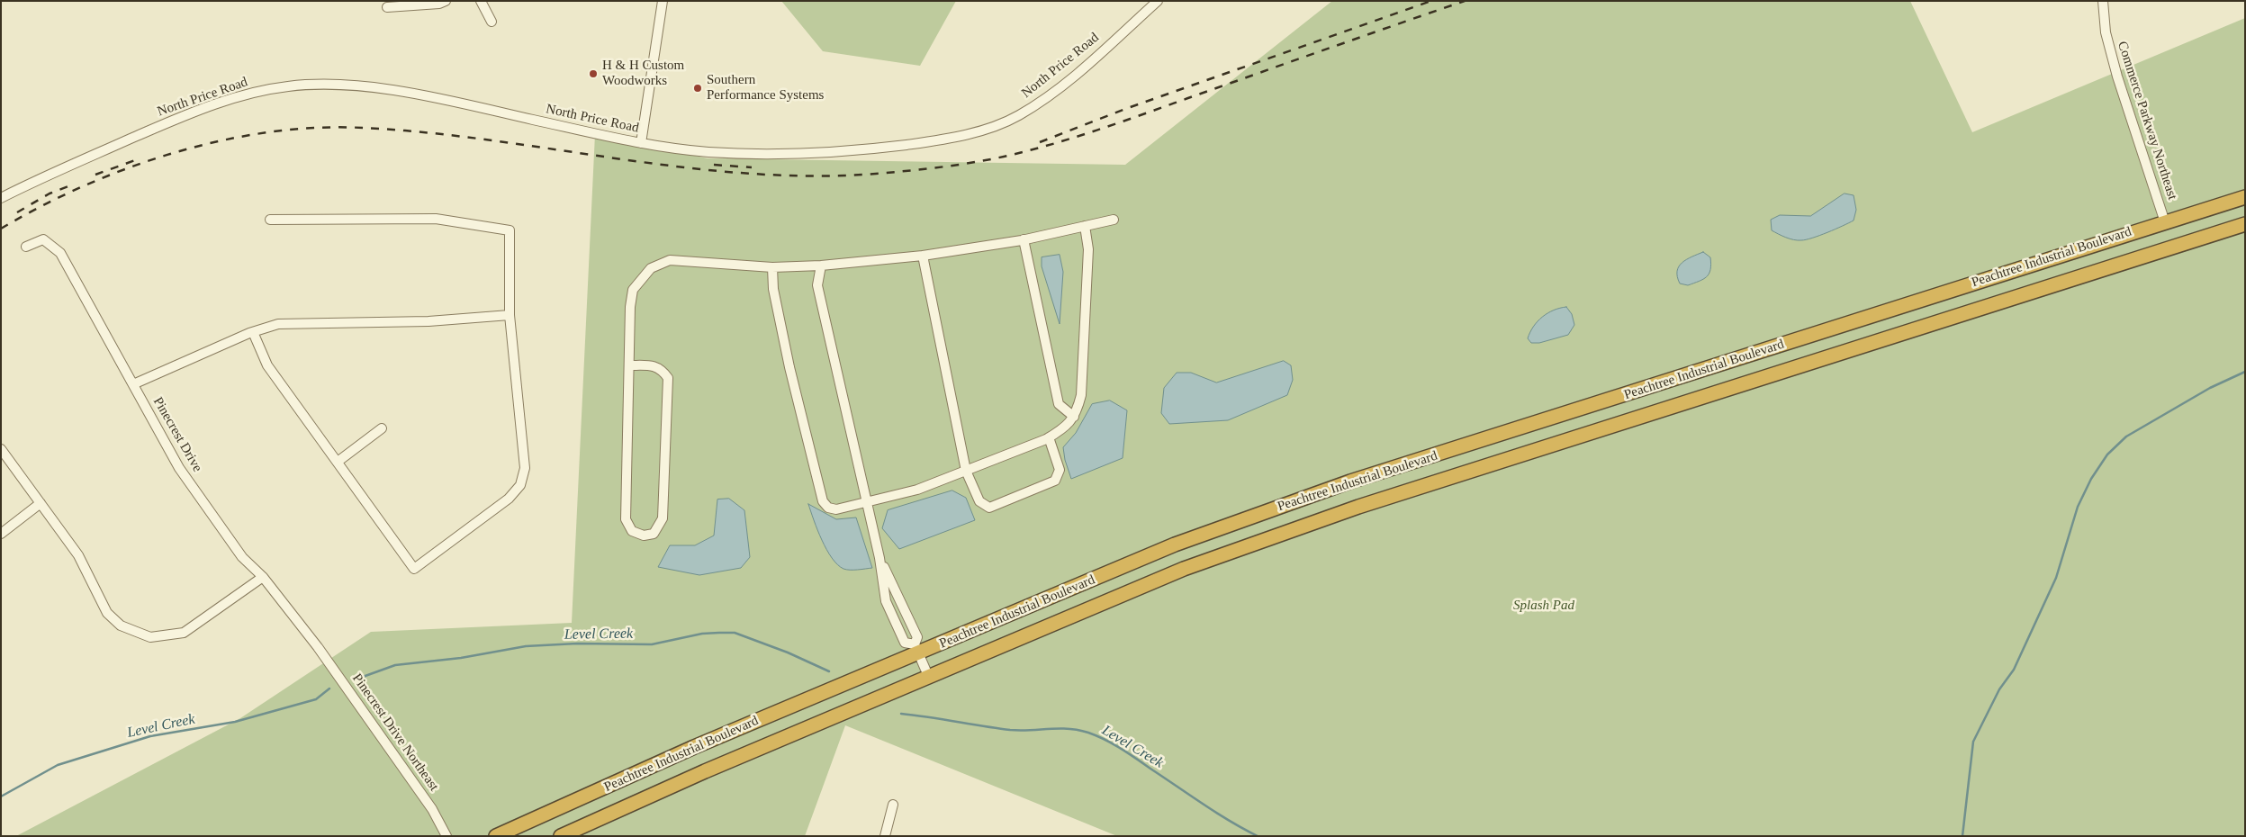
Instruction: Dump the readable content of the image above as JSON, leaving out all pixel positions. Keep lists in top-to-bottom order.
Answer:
{
  "streets": {
    "highway": ["Peachtree Industrial Boulevard"],
    "street": [
      "North Price Road",
      "Commerce Parkway Northeast",
      "Pinecrest Drive",
      "Pinecrest Drive Northeast"
    ]
  },
  "crossings": [
    ["Commerce Parkway Northeast", "Peachtree Industrial Boulevard"],
    ["Pinecrest Drive", "Pinecrest Drive Northeast"]
  ],
  "water": ["Level Creek"],
  "parks": ["Splash Pad"],
  "places": ["H & H Custom Woodworks", "Southern Performance Systems"]
}
